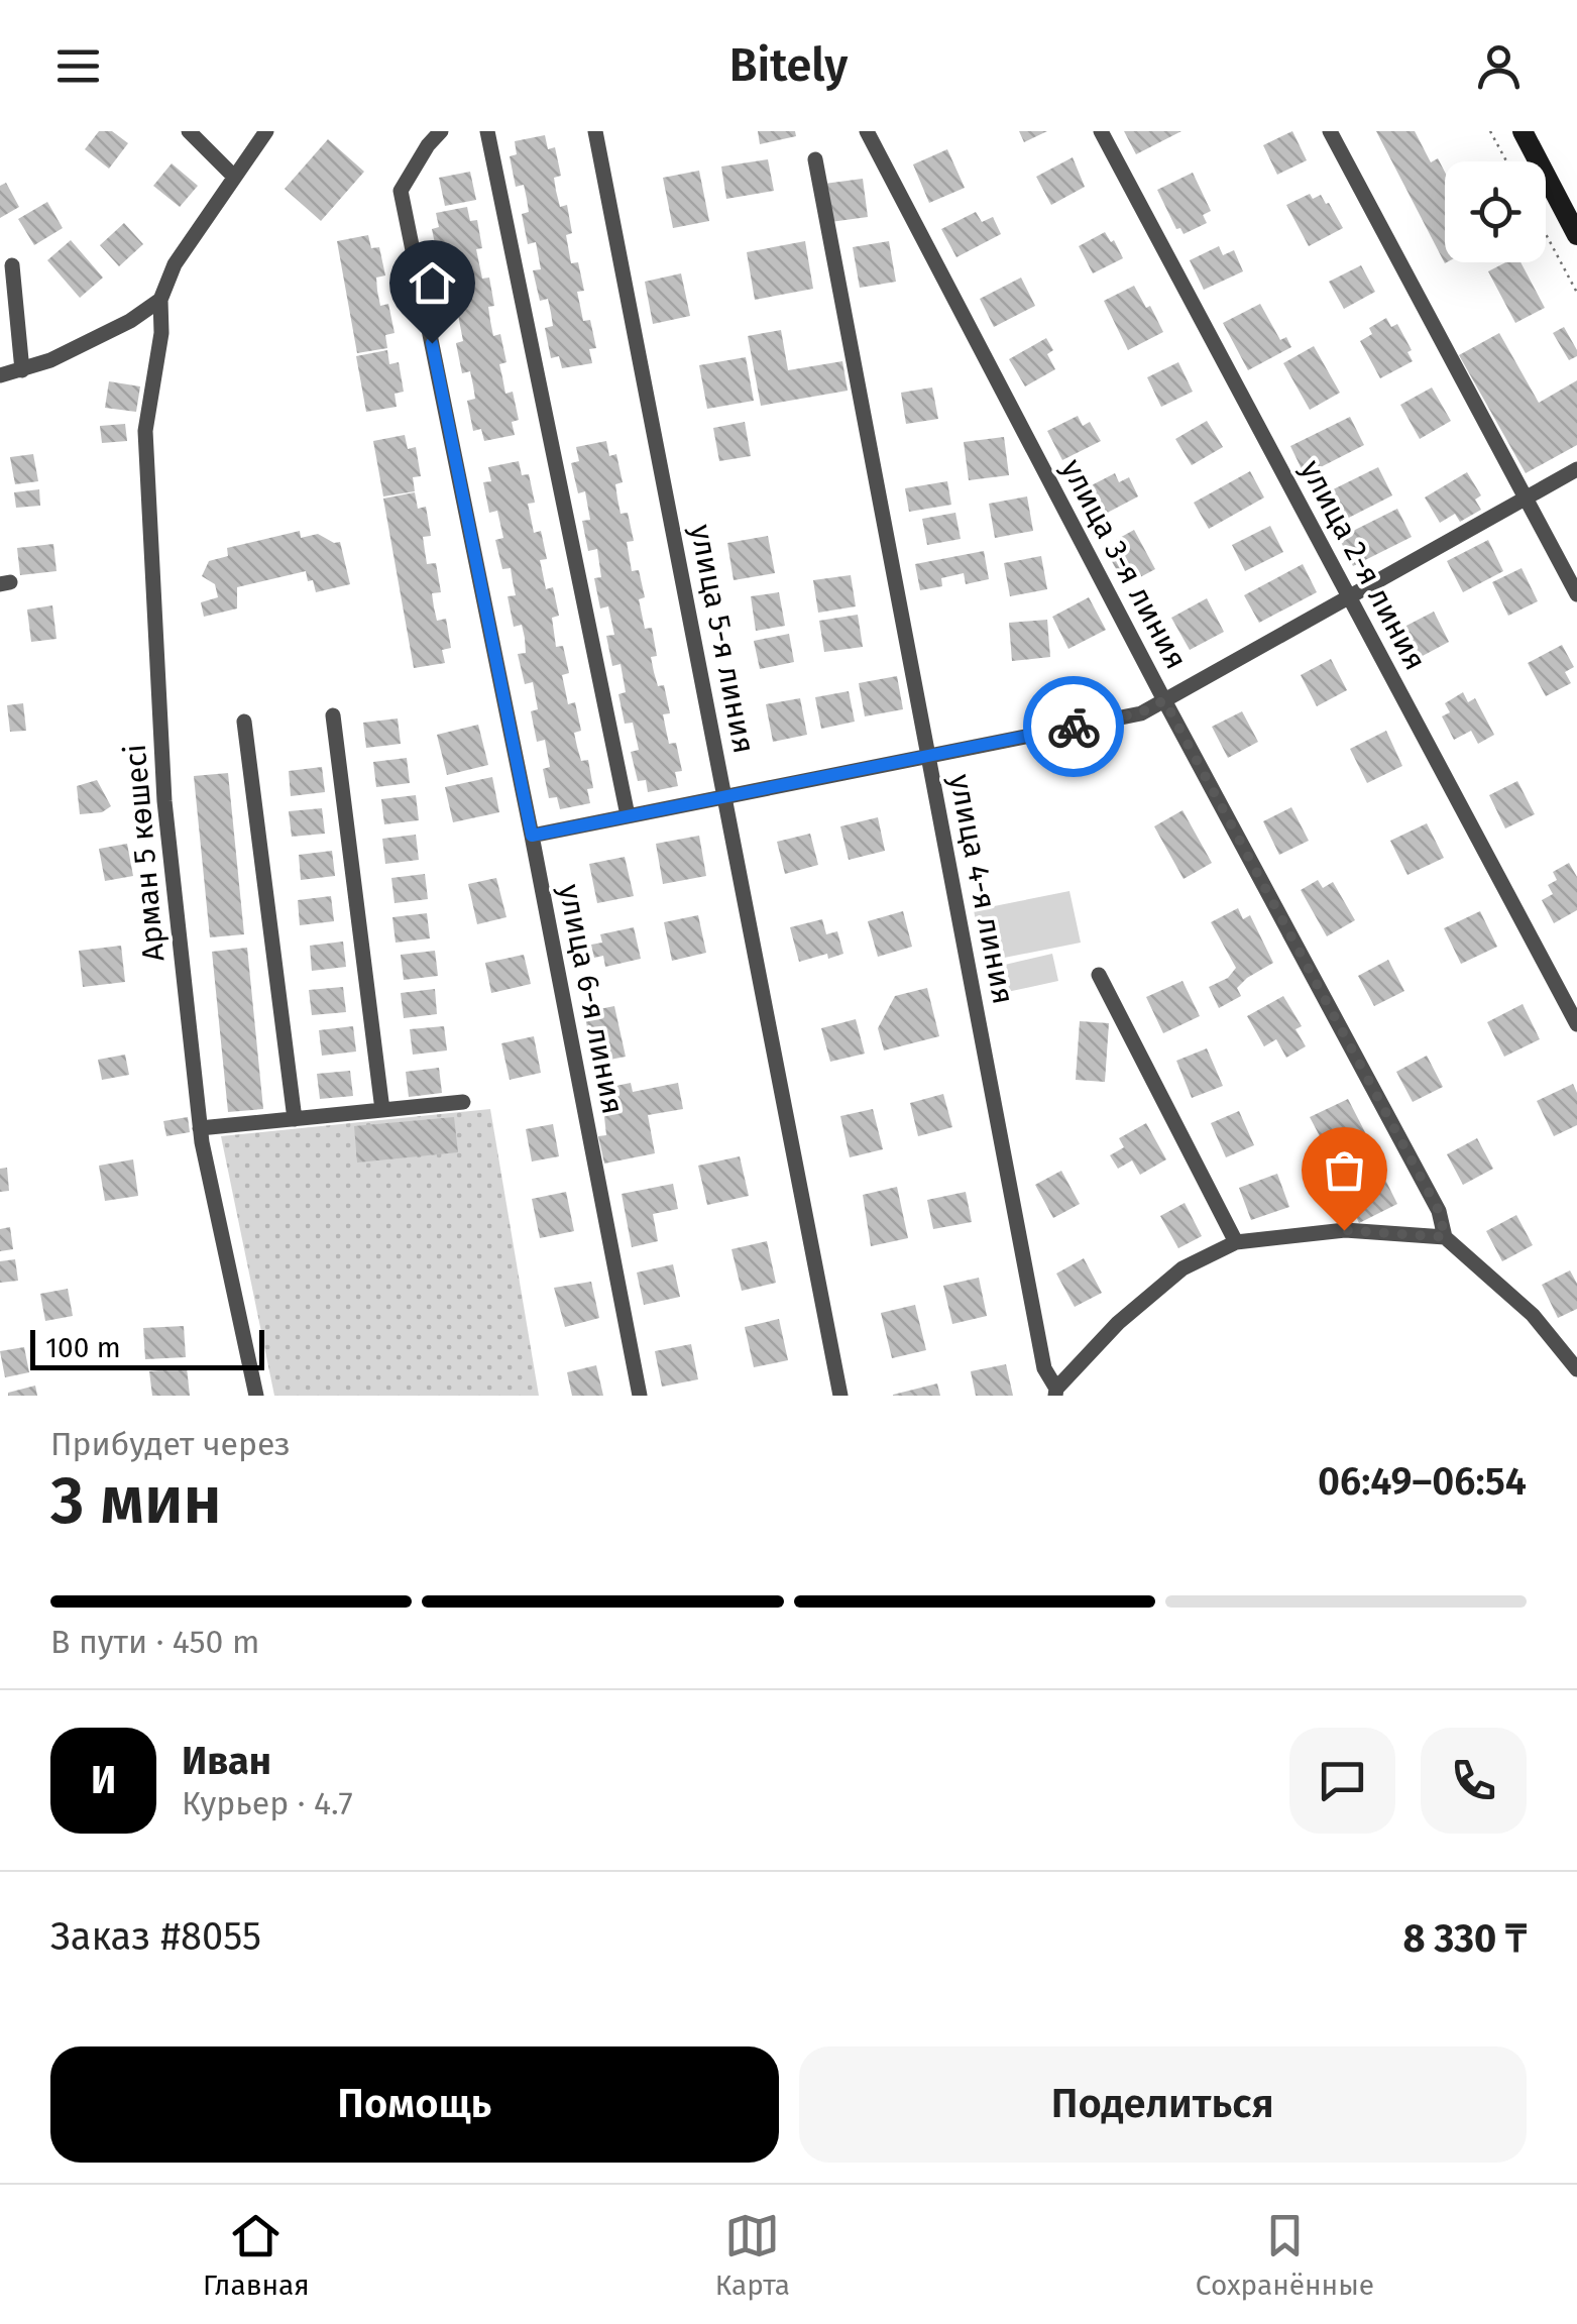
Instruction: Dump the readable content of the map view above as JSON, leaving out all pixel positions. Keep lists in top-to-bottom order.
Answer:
{
  "streets": {
    "street": [
      "улица 3-я линия",
      "улица 2-я линия",
      "улица 5-я линия",
      "Арман 5 көшесі",
      "улица 4-я линия",
      "улица 6-я линия"
    ]
  },
  "scale_bar": "100 m",
  "page": {
    "header": "Bitely",
    "scale": "100 m",
    "heading": ["3 мин", "Прибудет через", "06:49–06:54"],
    "panel": [
      "Иван",
      "Курьер · 4.7",
      "Заказ #8055",
      "8 330 ₸"
    ],
    "bar": "В пути · 450 m",
    "round": "И",
    "buttons": ["Помощь", "Поделиться"],
    "tabs": ["Главная", "Карта", "Сохранённые"]
  }
}
